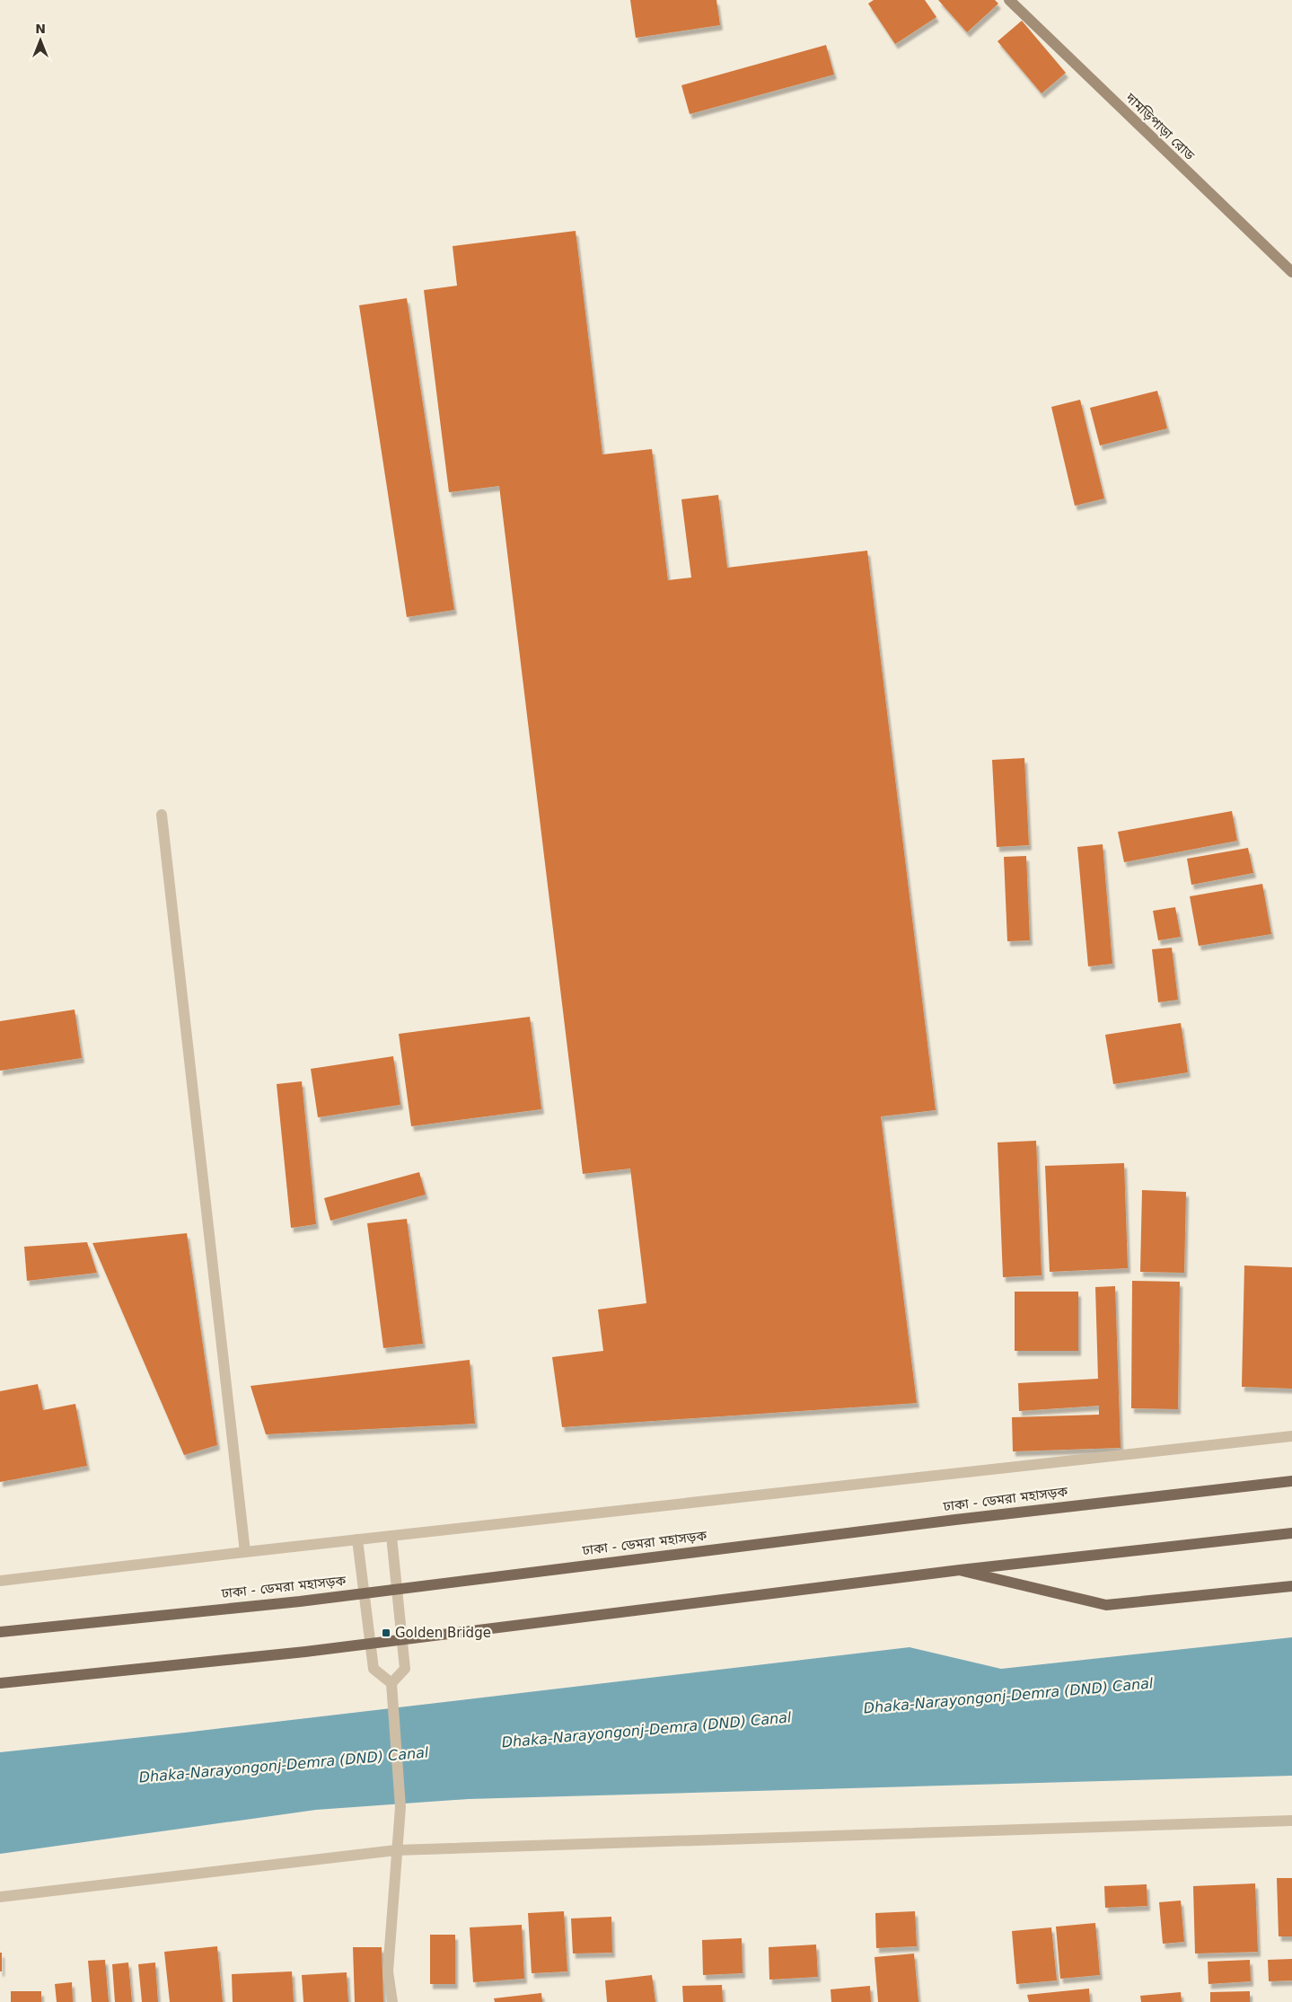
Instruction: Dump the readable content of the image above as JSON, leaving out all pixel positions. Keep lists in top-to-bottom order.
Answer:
{
  "streets": {
    "main road": ["দামড়িপাড়া রোড", "ঢাকা - ডেমরা মহাসড়ক"]
  },
  "water": ["Dhaka-Narayongonj-Demra (DND) Canal"],
  "places": {
    "transit": ["Golden Bridge"]
  },
  "north": "top"
}
